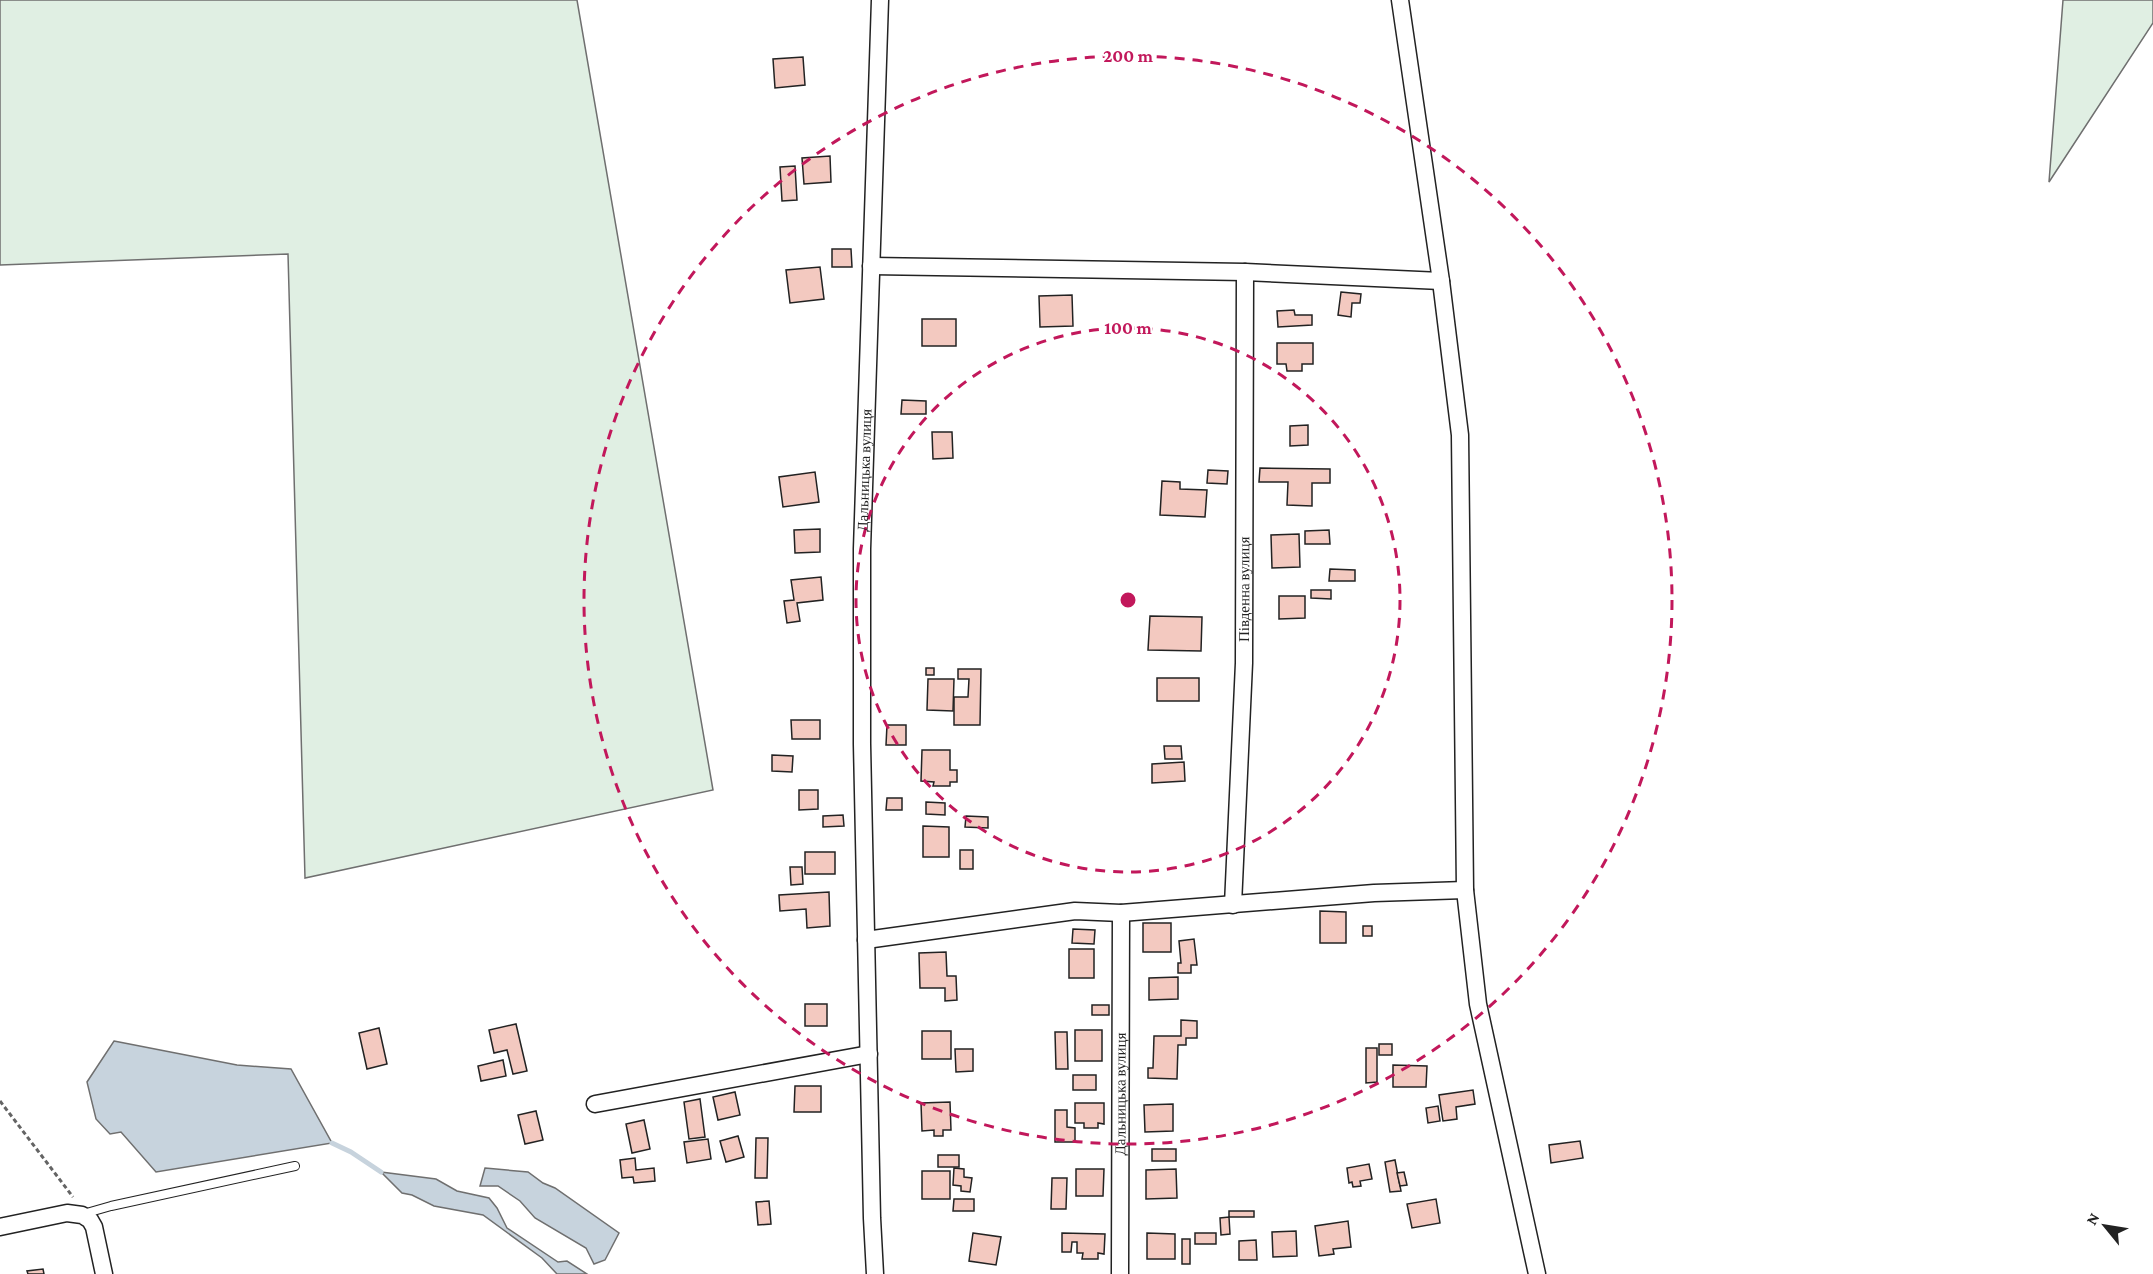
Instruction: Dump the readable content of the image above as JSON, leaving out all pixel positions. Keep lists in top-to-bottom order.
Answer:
{
  "streets": {
    "street": ["Дальницька вулиця", "Південна вулиця"]
  },
  "north": "top left",
  "rings": ["200 m", "100 m"]
}
